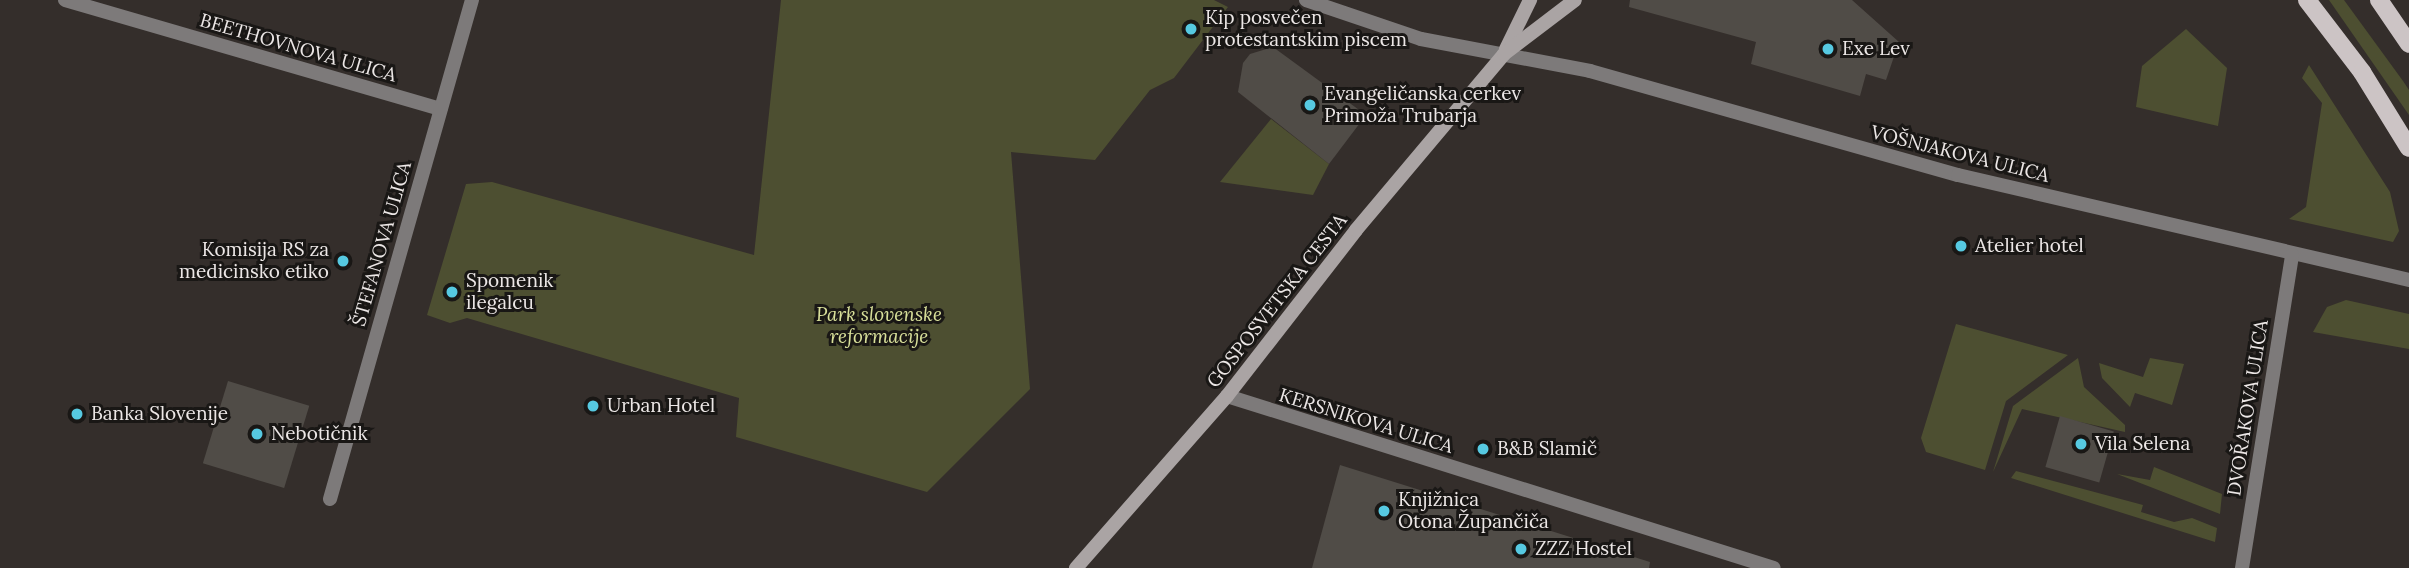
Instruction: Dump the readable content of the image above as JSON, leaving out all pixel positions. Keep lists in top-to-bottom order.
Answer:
{
  "streets": {
    "main road": ["GOSPOSVETSKA CESTA"],
    "street": [
      "BEETHOVNOVA ULICA",
      "VOŠNJAKOVA ULICA",
      "ŠTEFANOVA ULICA",
      "DVOŘAKOVA ULICA",
      "KERSNIKOVA ULICA"
    ]
  },
  "crossings": [
    ["BEETHOVNOVA ULICA", "ŠTEFANOVA ULICA"],
    ["VOŠNJAKOVA ULICA", "GOSPOSVETSKA CESTA"],
    ["VOŠNJAKOVA ULICA", "DVOŘAKOVA ULICA"],
    ["GOSPOSVETSKA CESTA", "KERSNIKOVA ULICA"]
  ],
  "parks": ["Park slovenske reformacije"],
  "places": [
    "Kip posvečen protestantskim piscem",
    "Exe Lev",
    "Evangeličanska cerkev Primoža Trubarja",
    "Atelier hotel",
    "Komisija RS za medicinsko etiko",
    "Spomenik ilegalcu",
    "Urban Hotel",
    "Banka Slovenije",
    "Nebotičnik",
    "Vila Selena",
    "B&B Slamič",
    "Knjižnica Otona Župančiča",
    "ZZZ Hostel"
  ]
}
